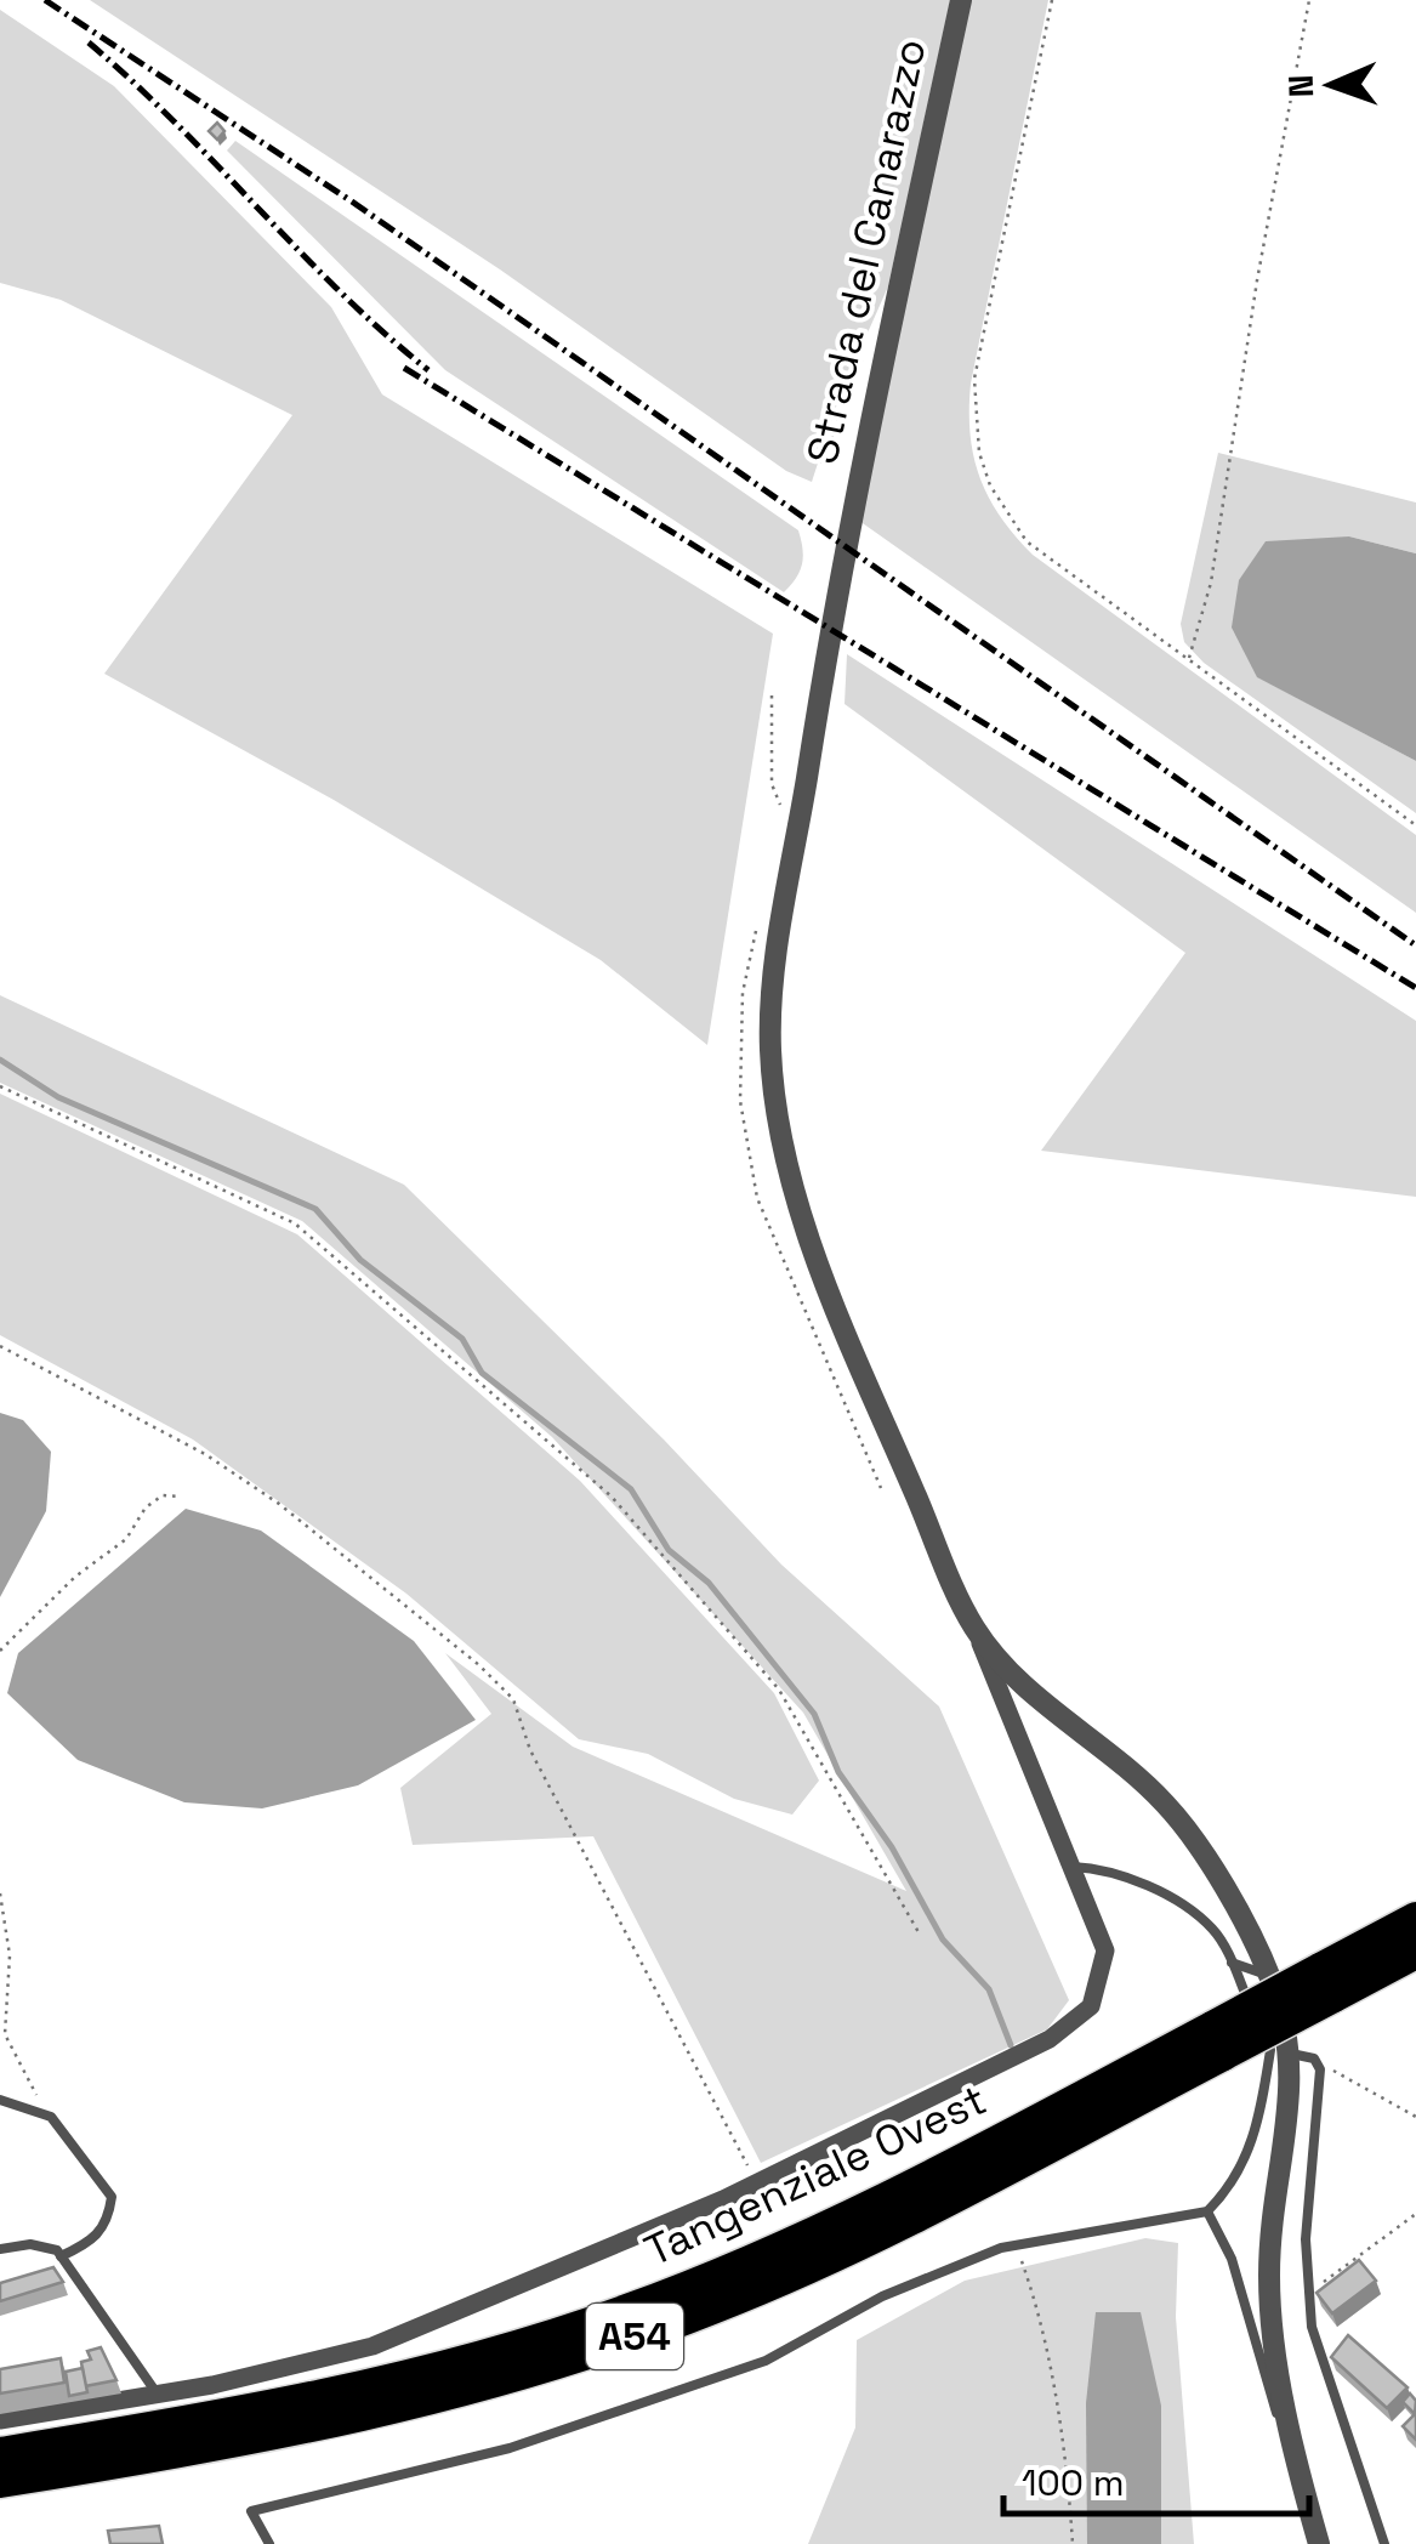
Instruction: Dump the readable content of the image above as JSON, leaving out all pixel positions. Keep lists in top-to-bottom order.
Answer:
{
  "streets": {
    "highway": ["Tangenziale Ovest", "A54"],
    "street": ["Strada del Canarazzo"]
  },
  "scale_bar": "100 m",
  "north": "left"
}
